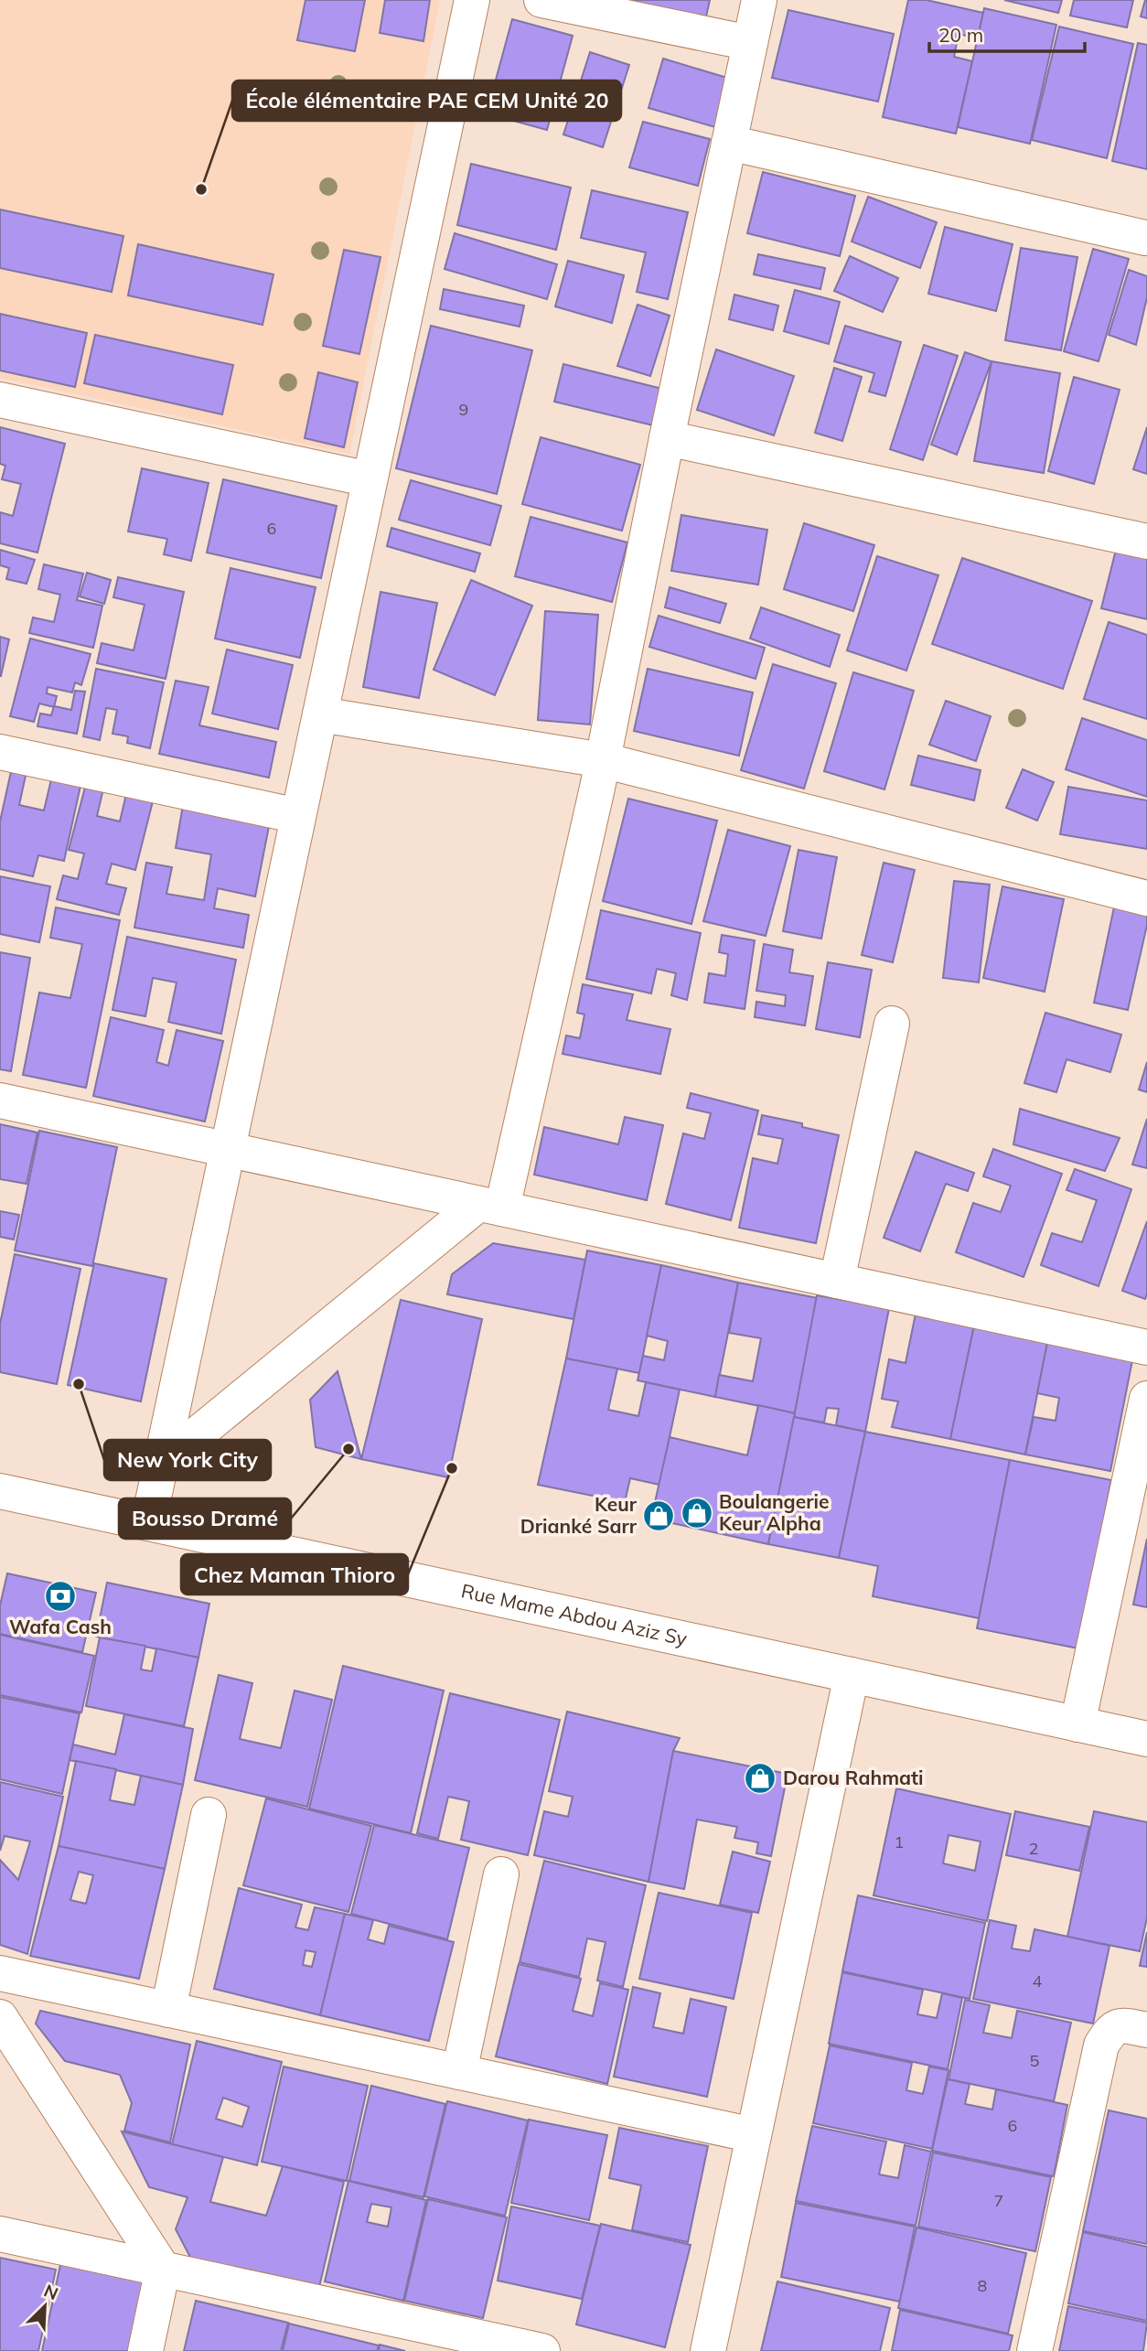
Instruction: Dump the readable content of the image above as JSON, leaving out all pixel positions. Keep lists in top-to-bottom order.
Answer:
{
  "streets": {
    "street": ["Rue Mame Abdou Aziz Sy"]
  },
  "places": {
    "other": [
      "École élémentaire PAE CEM Unité 20",
      "New York City",
      "Bousso Dramé",
      "Chez Maman Thioro"
    ],
    "shop": ["Boulangerie Keur Alpha", "Keur Drianké Sarr", "Darou Rahmati"],
    "bank": ["Wafa Cash"]
  },
  "house_numbers": [
    "9",
    "6",
    "1",
    "2",
    "4",
    "5",
    "6",
    "7",
    "8"
  ],
  "scale_bar": "20 m",
  "north": "top right"
}
